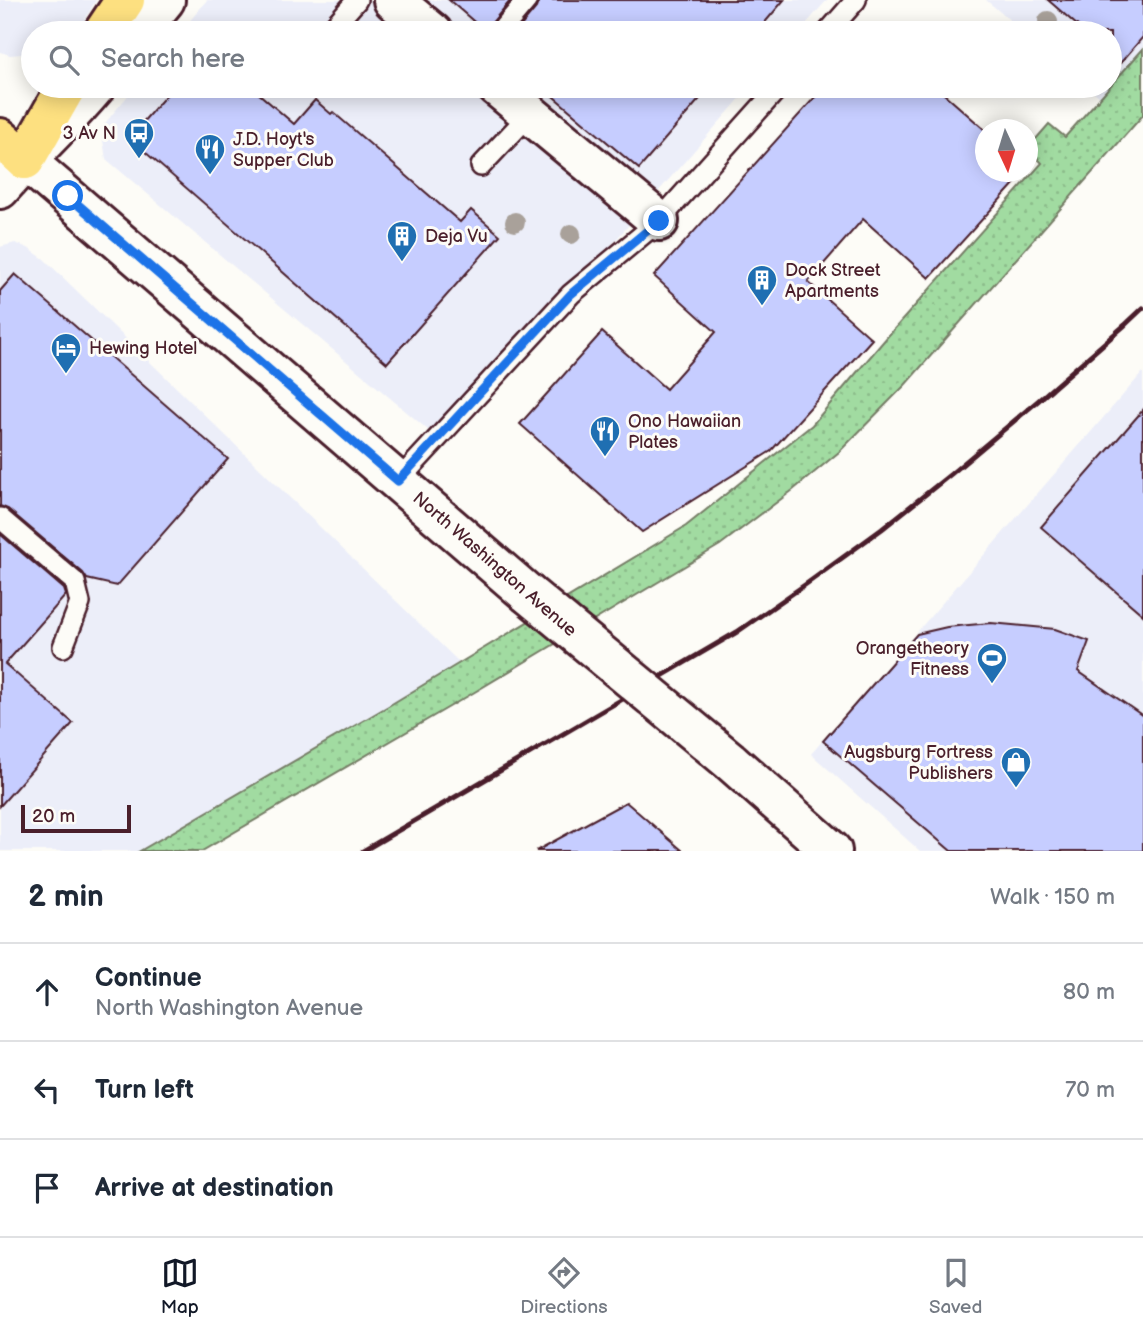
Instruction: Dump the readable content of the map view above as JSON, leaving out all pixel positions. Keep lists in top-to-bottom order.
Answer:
{
  "streets": {
    "main road": ["North Washington Avenue"]
  },
  "places": {
    "bus stop": ["3 Av N"],
    "restaurant": ["J.D. Hoyt's Supper Club", "Ono Hawaiian Plates"],
    "building": ["Deja Vu", "Dock Street Apartments"],
    "hotel": ["Hewing Hotel"],
    "sports": ["Orangetheory Fitness"],
    "shop": ["Augsburg Fortress Publishers"]
  },
  "scale_bar": "20 m",
  "north": "bottom",
  "page": {
    "search": "Search here",
    "scale": "20 m",
    "heading": ["2 min", "Walk · 150 m"],
    "list": [
      ["Continue", "North Washington Avenue", "80 m"],
      ["Turn left", "70 m"],
      "Arrive at destination"
    ],
    "nav": ["Map", "Directions", "Saved"]
  }
}
